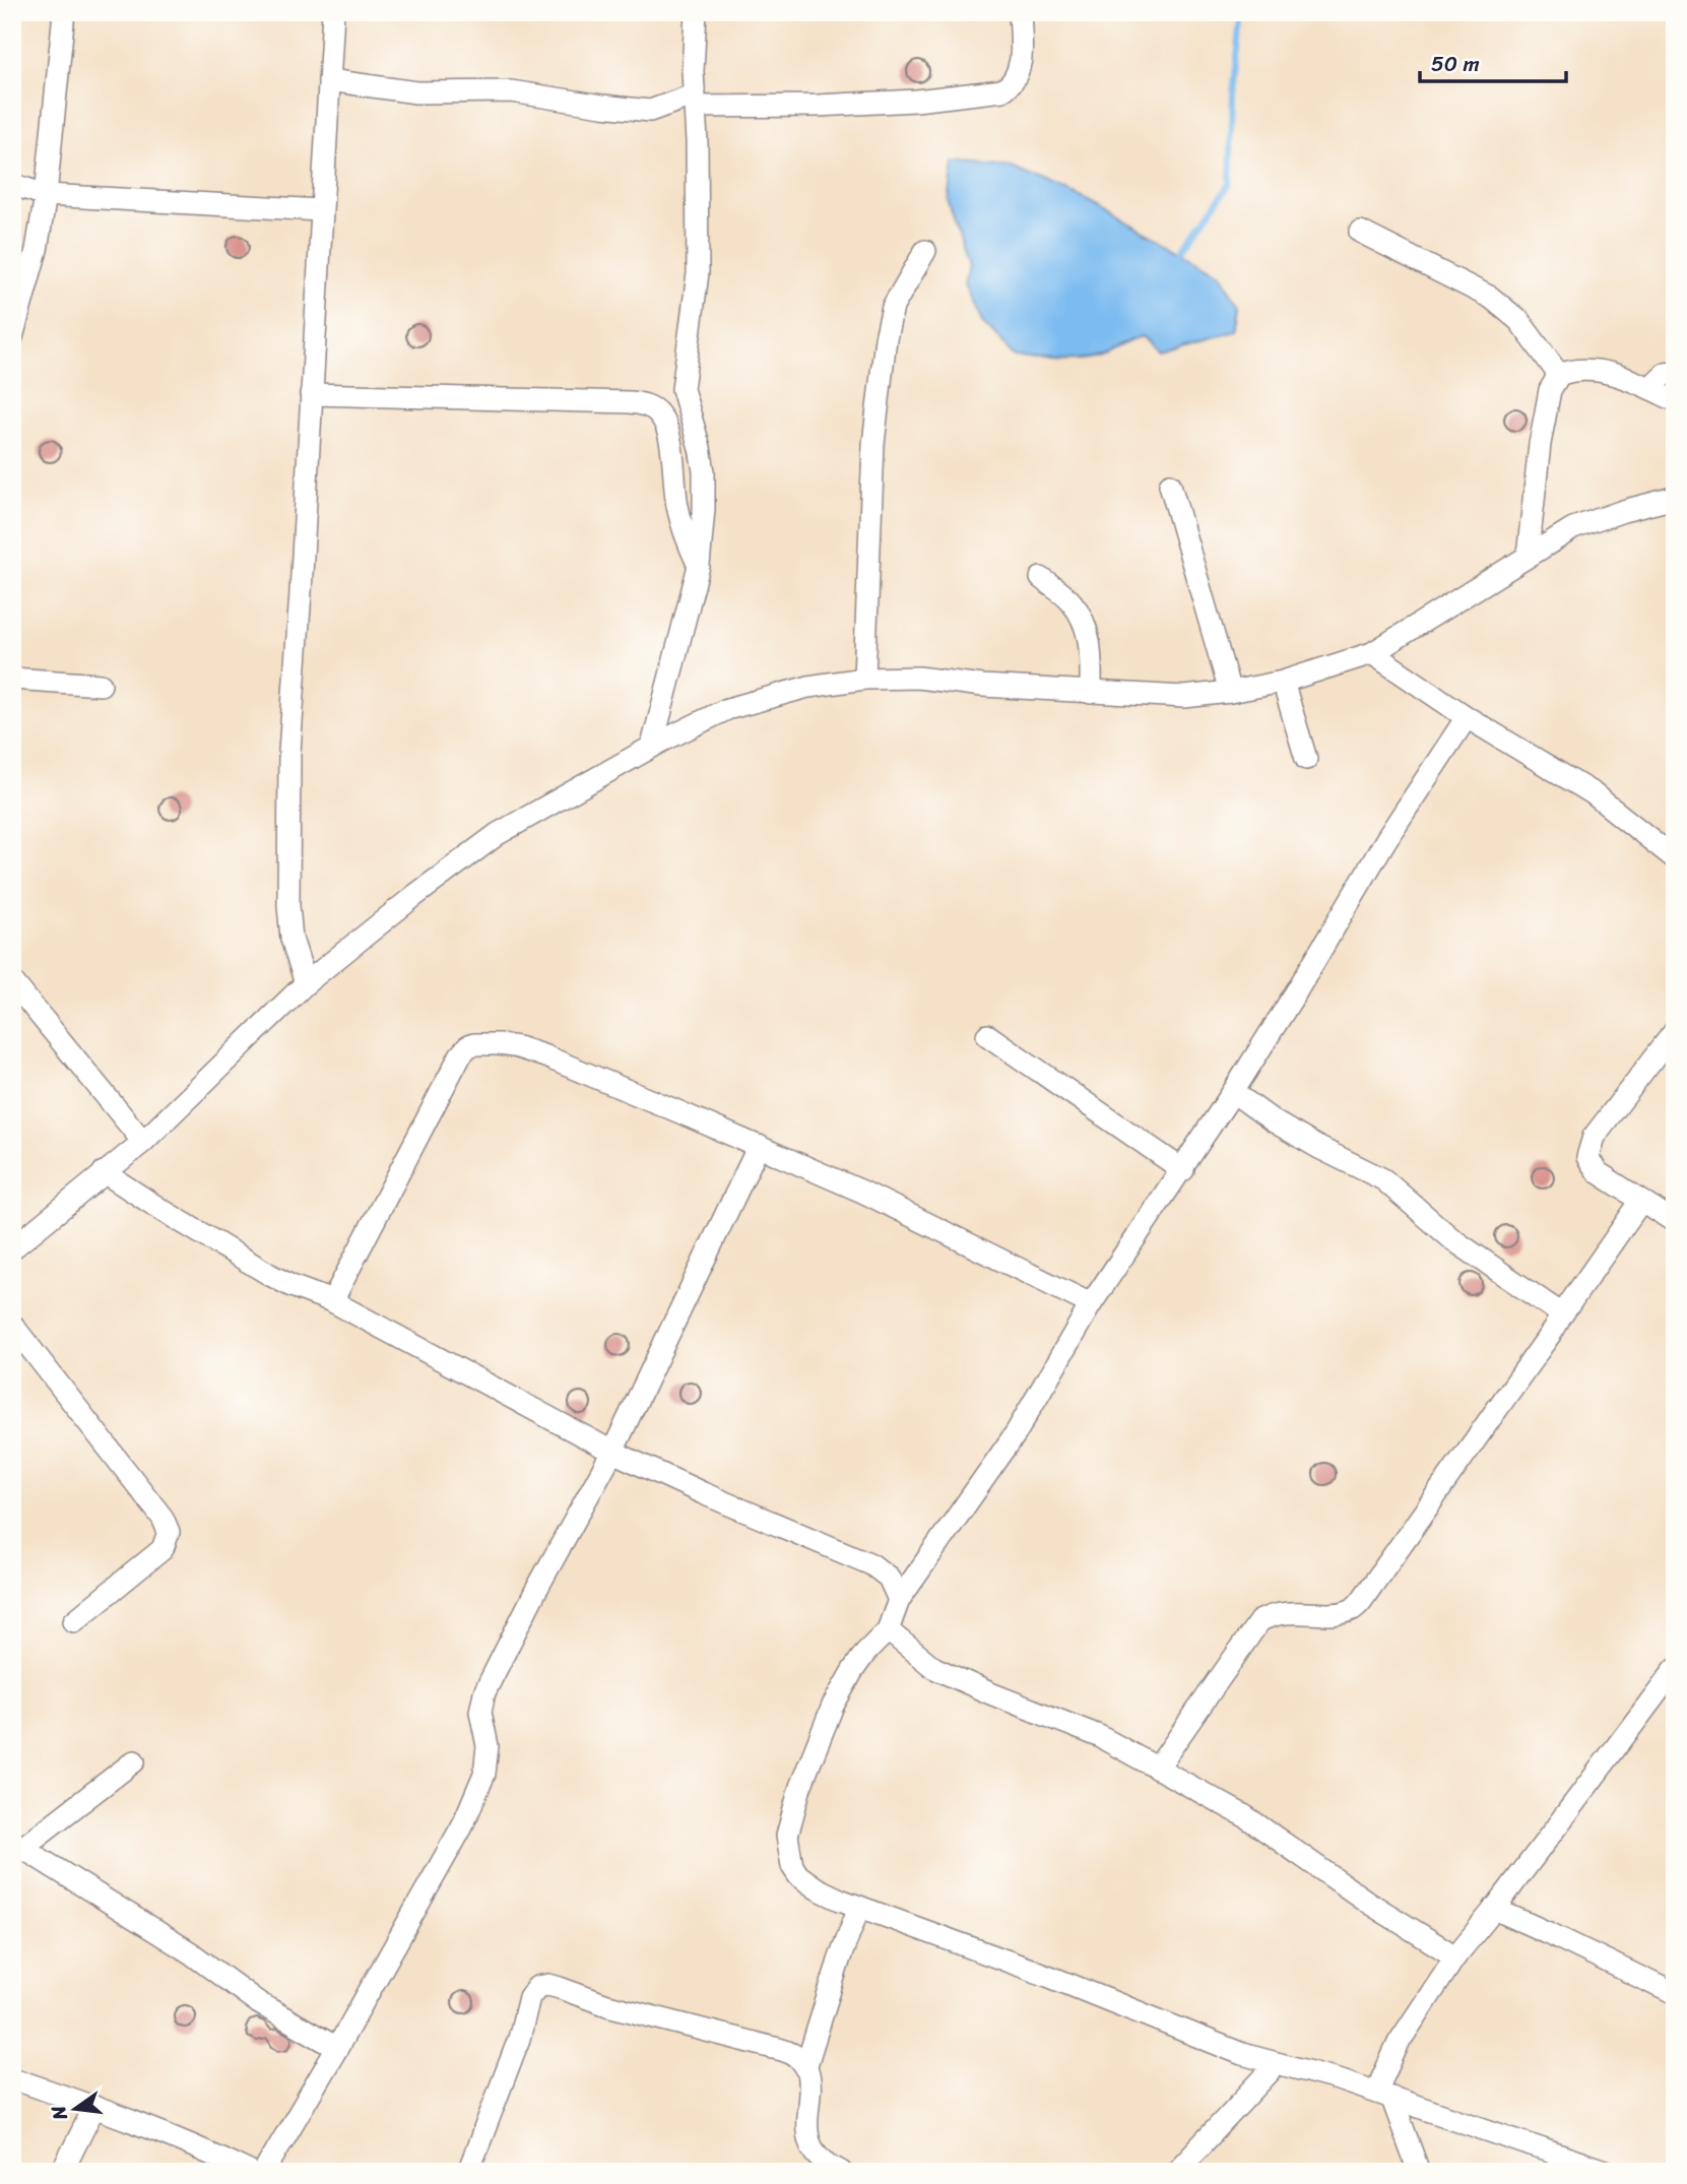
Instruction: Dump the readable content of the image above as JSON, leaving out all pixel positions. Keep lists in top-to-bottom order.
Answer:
{
  "scale_bar": "50 m",
  "north": "left"
}
